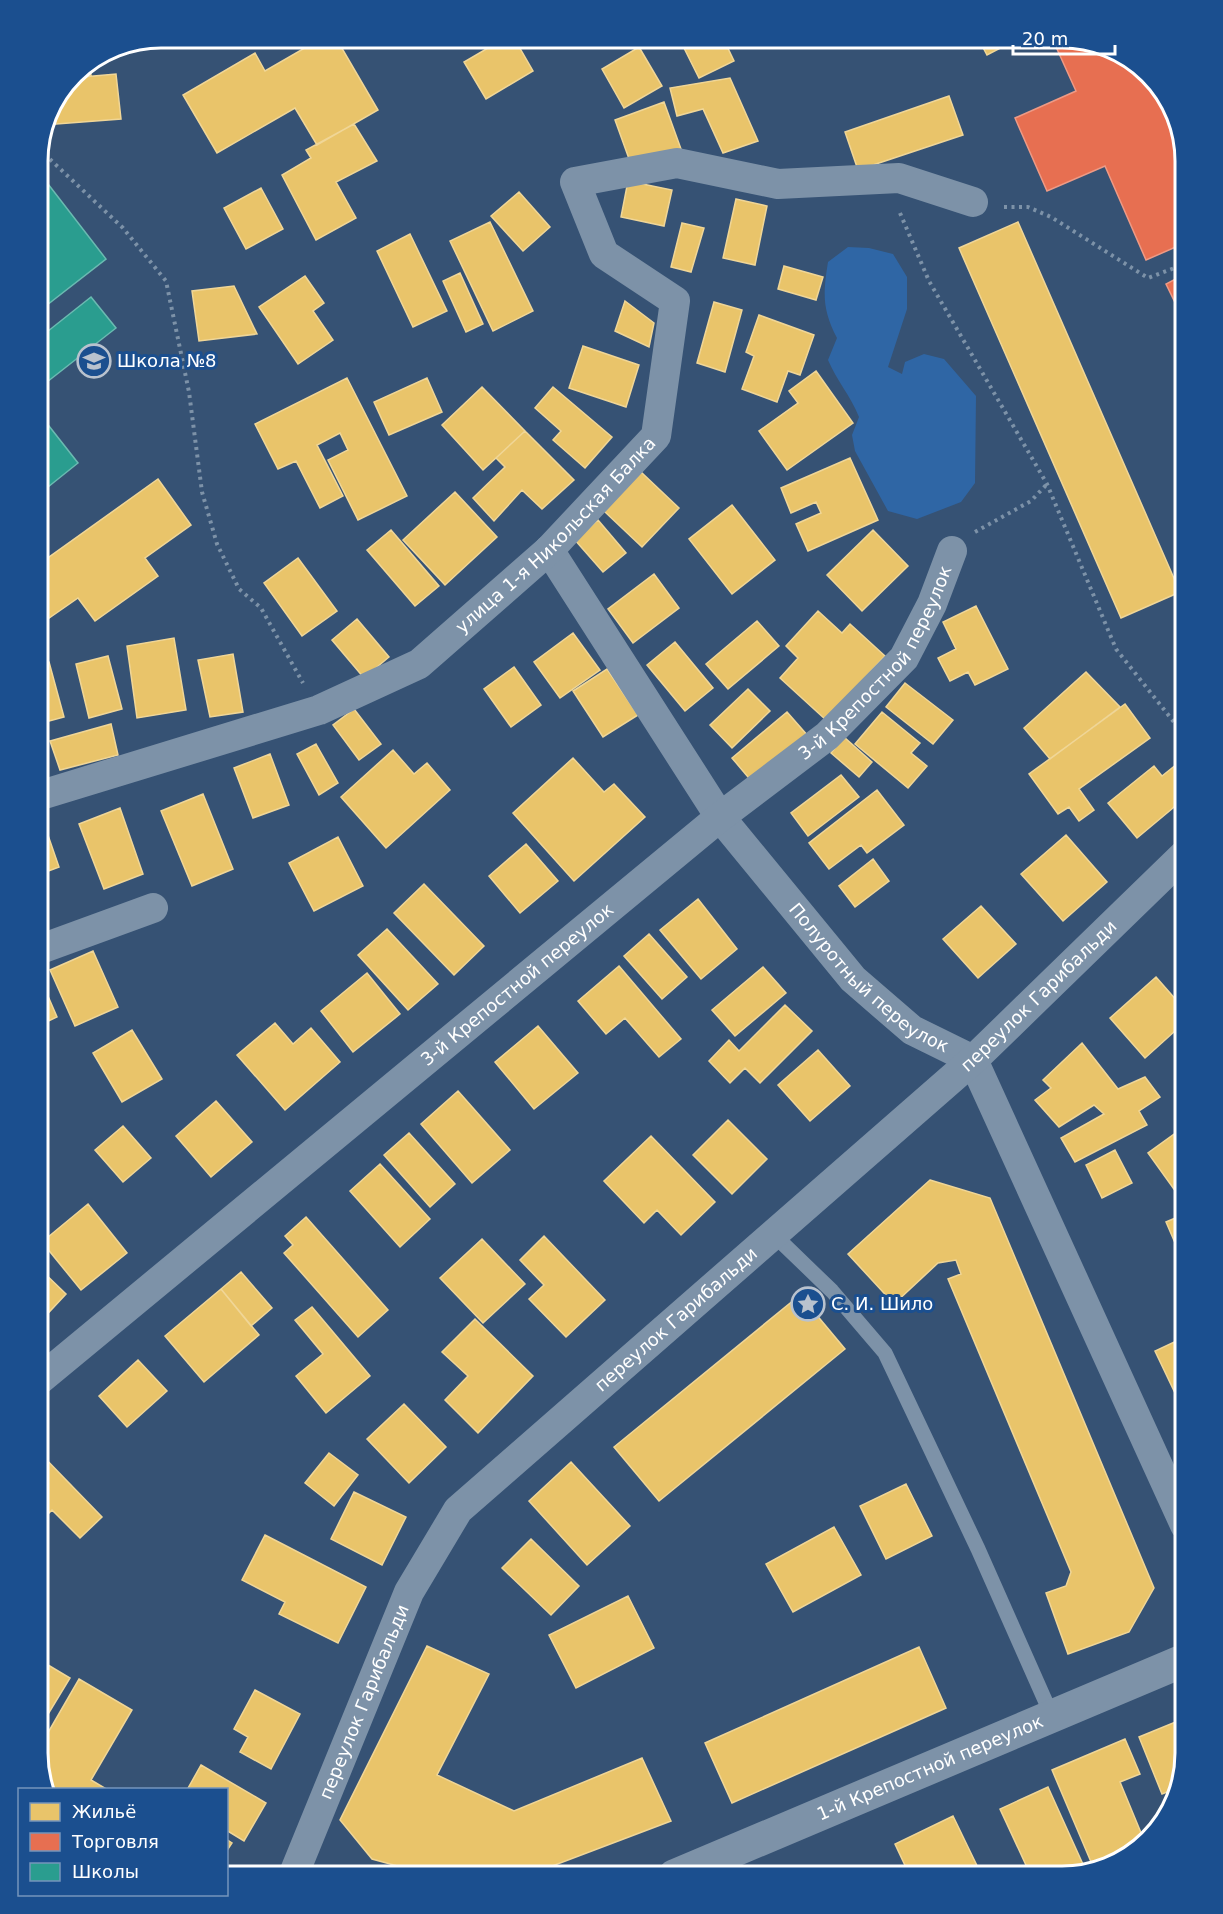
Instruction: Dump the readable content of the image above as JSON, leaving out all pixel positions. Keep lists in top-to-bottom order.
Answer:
{
  "streets": {
    "street": [
      "улица 1-я Никольская Балка",
      "3-й Крепостной переулок",
      "Полуротный переулок",
      "переулок Гарибальди",
      "1-й Крепостной переулок"
    ]
  },
  "crossings": [
    ["улица 1-я Никольская Балка", "Полуротный переулок"],
    ["3-й Крепостной переулок", "Полуротный переулок"],
    ["Полуротный переулок", "переулок Гарибальди"]
  ],
  "places": {
    "school or university": ["Школа №8"],
    "place": ["С. И. Шило"]
  },
  "legend": ["Жильё", "Торговля", "Школы"],
  "scale_bar": "20 m"
}
